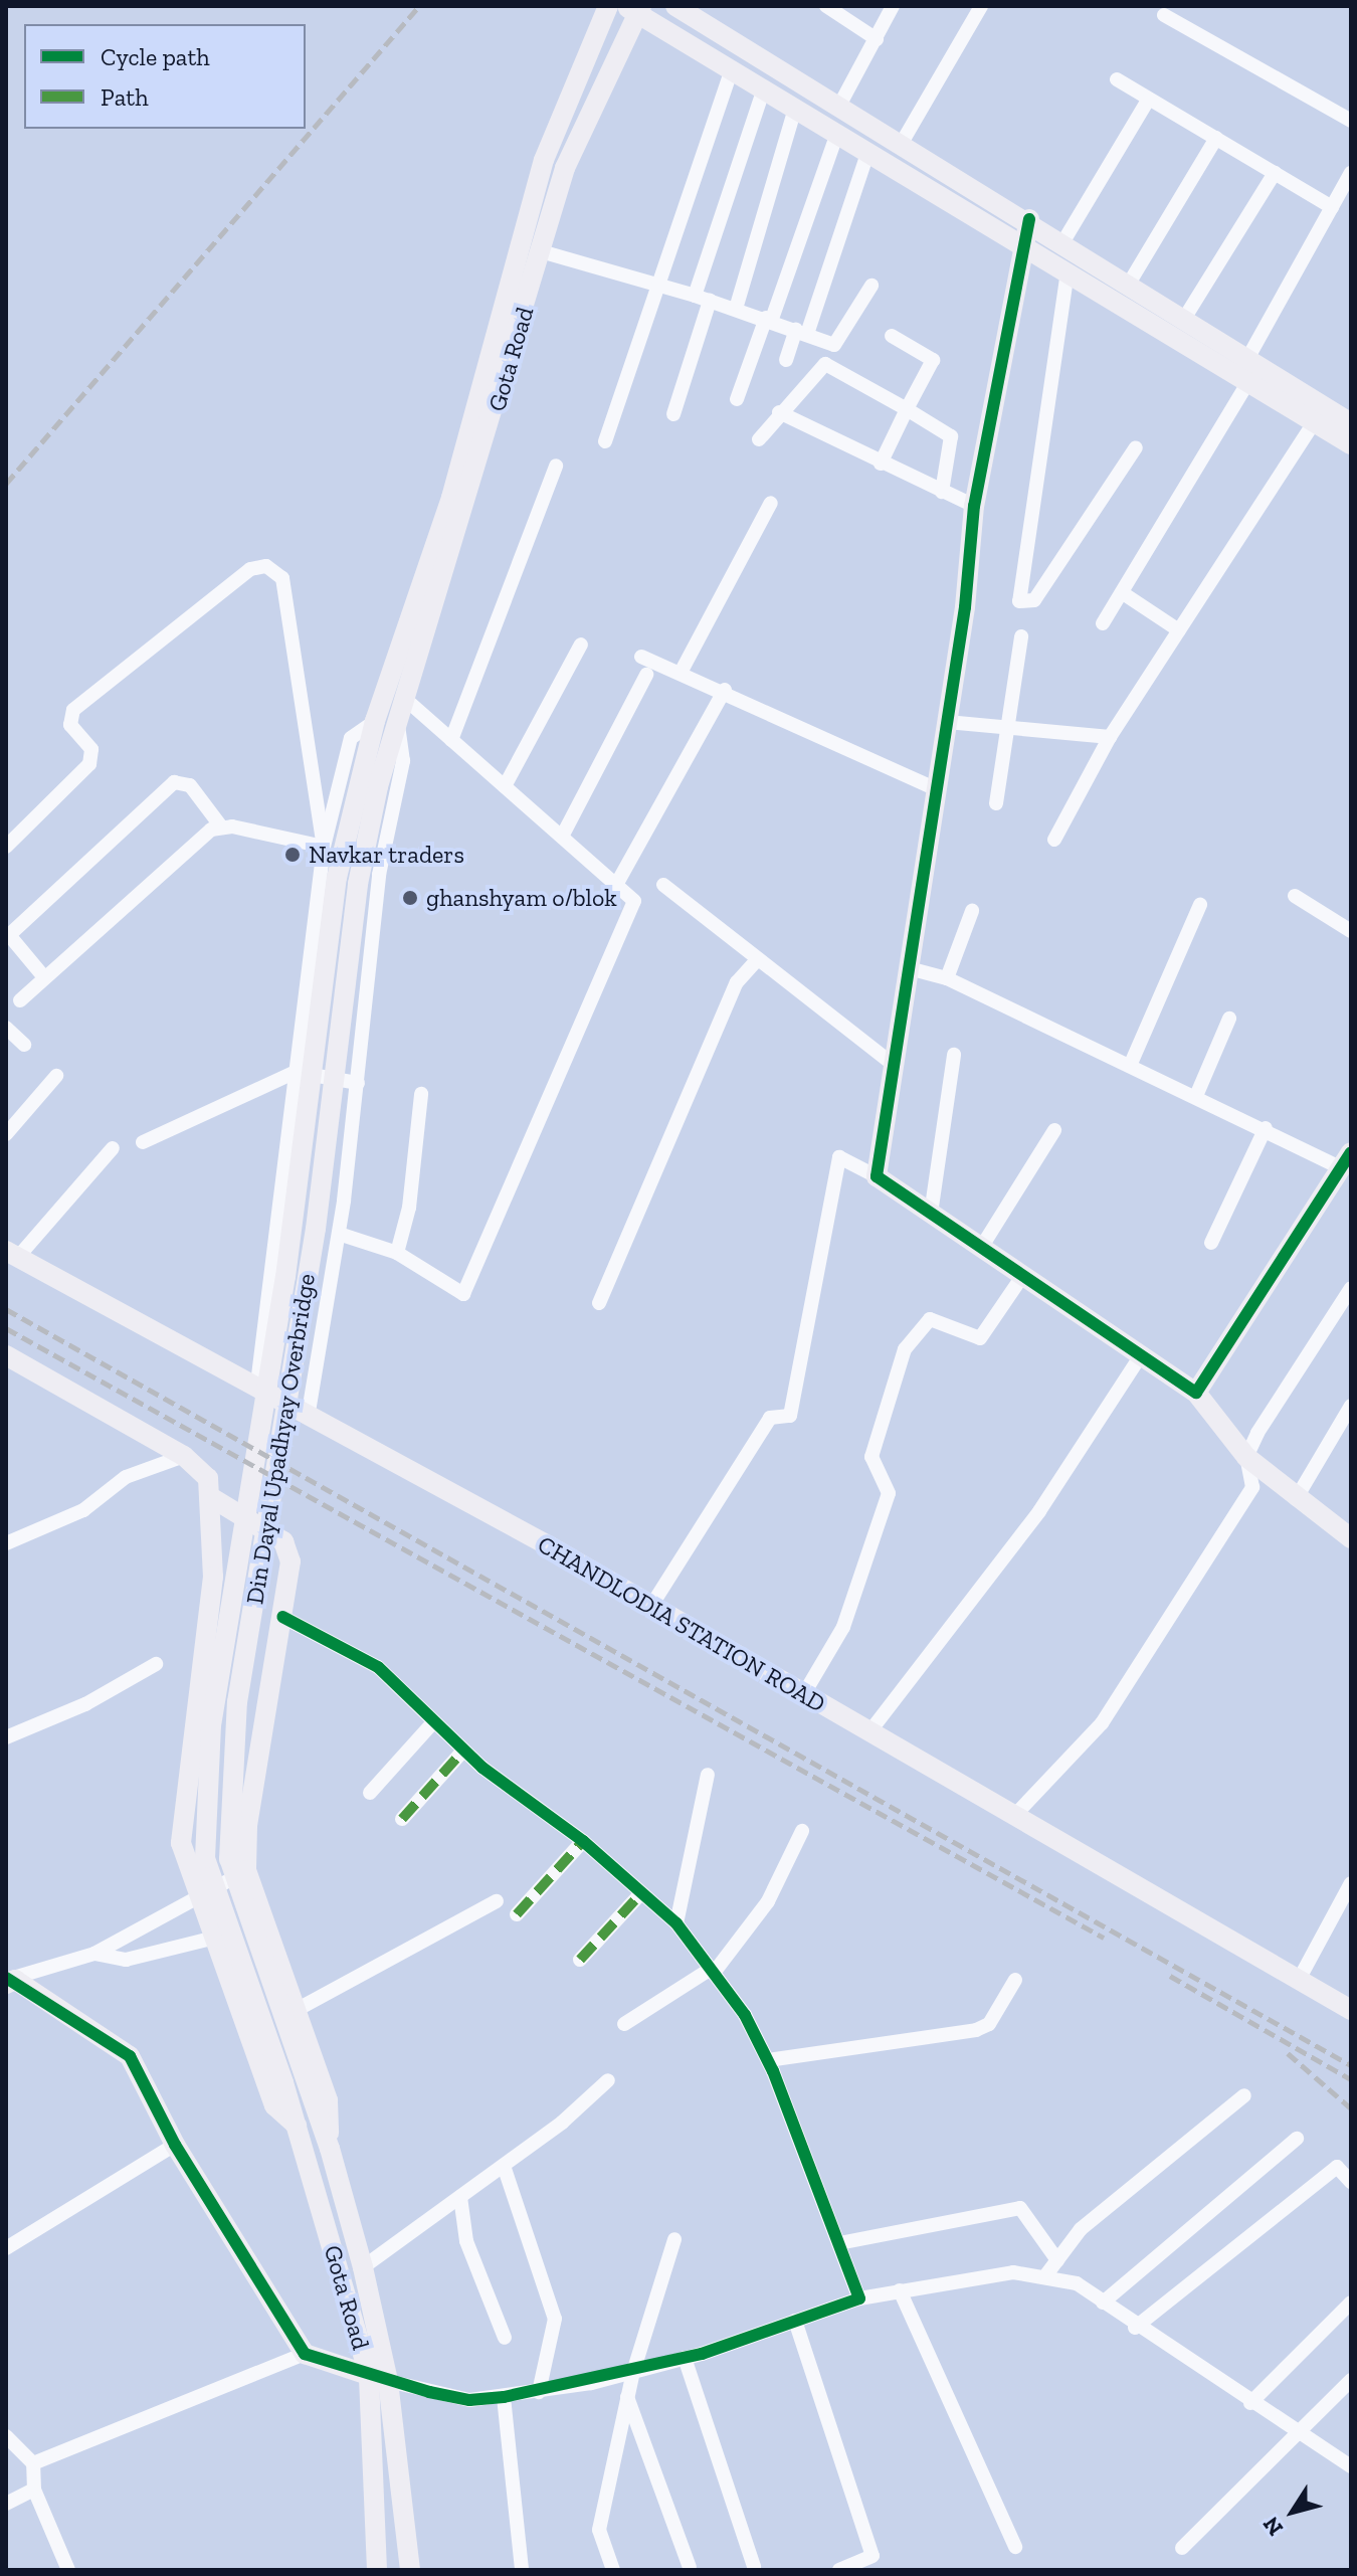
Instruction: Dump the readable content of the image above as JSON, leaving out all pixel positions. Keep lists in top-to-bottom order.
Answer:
{
  "streets": {
    "main road": ["Gota Road", "Din Dayal Upadhyay Overbridge", "CHANDLODIA STATION ROAD"]
  },
  "crossings": [
    ["Gota Road", "Din Dayal Upadhyay Overbridge"]
  ],
  "places": ["Navkar traders", "ghanshyam o/blok"],
  "legend": ["Cycle path", "Path"],
  "north": "bottom left"
}
